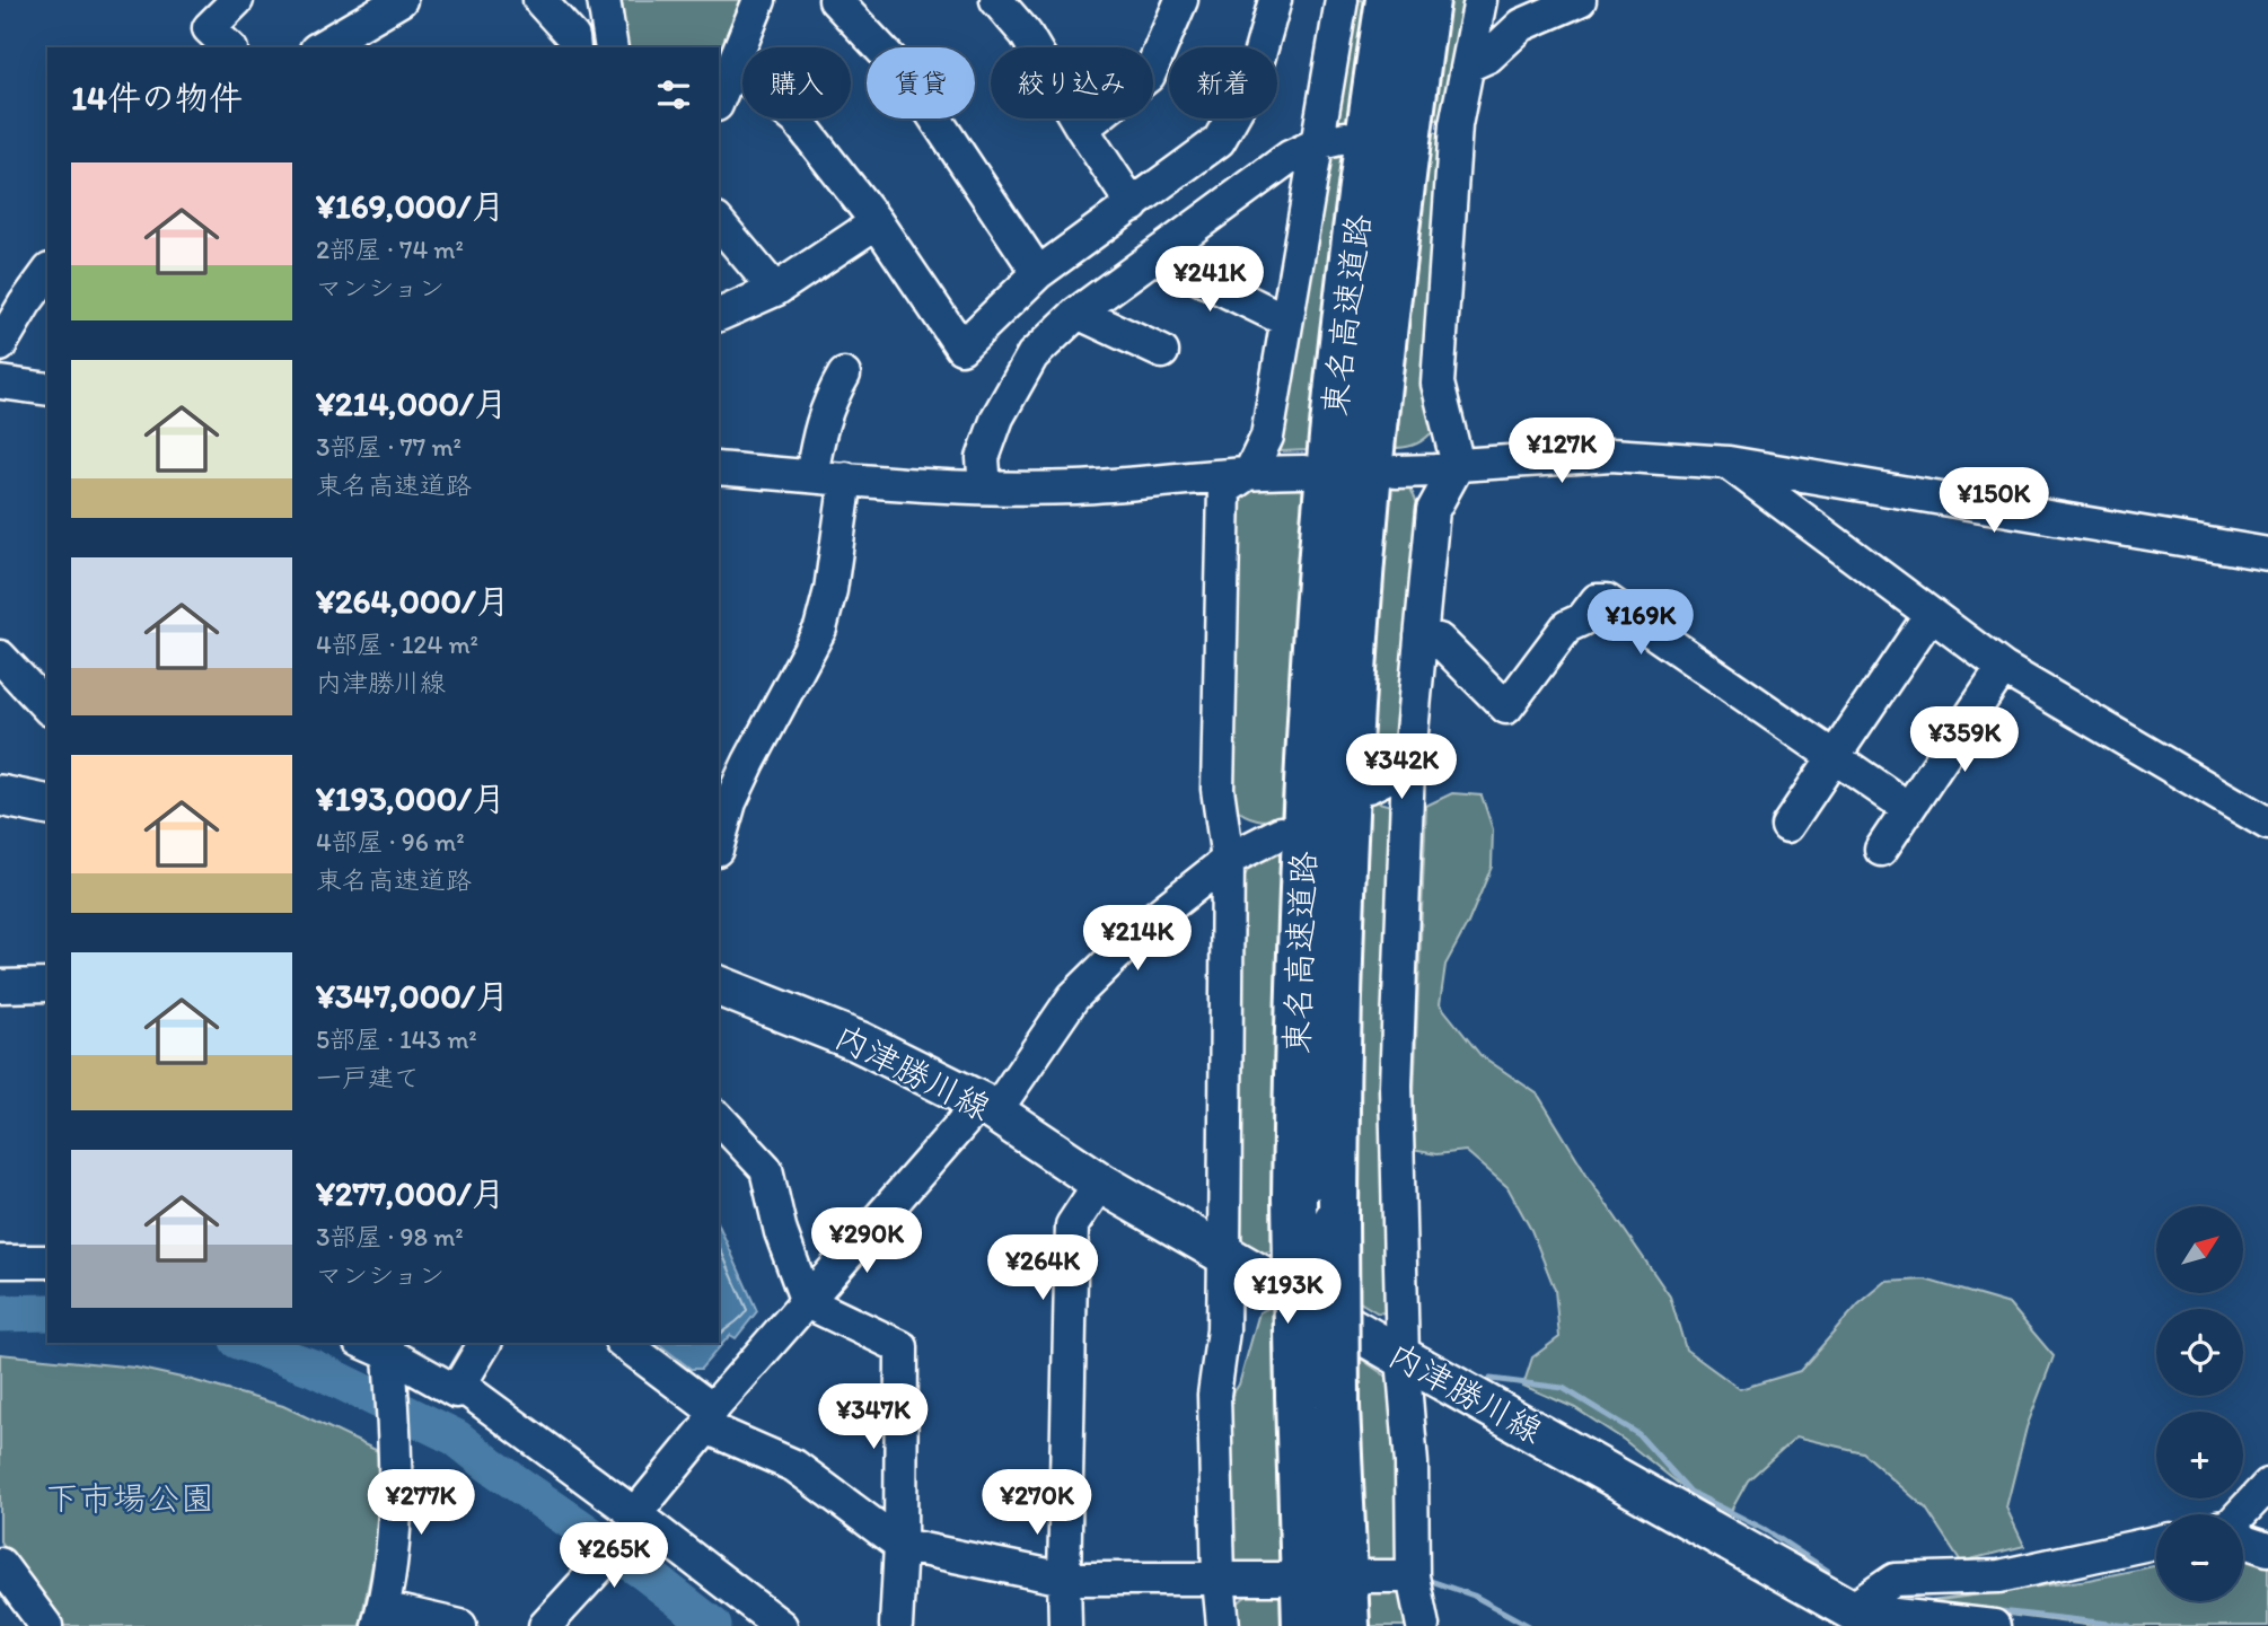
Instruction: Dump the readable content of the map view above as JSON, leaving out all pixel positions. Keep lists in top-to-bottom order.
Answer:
{
  "streets": {
    "highway": ["東名高速道路"],
    "main road": ["内津勝川線"]
  },
  "parks": ["下市場公園"],
  "north": "top right",
  "page": {
    "chip": [
      "購入",
      "賃貸",
      "絞り込み",
      "新着"
    ],
    "heading": "14件の物件",
    "list": [
      {
        "name": "¥169,000/月",
        "note": "2部屋 · 74 m² · マンション"
      },
      {
        "name": "¥214,000/月",
        "note": "3部屋 · 77 m² · 東名高速道路"
      },
      {
        "name": "¥264,000/月",
        "note": "4部屋 · 124 m² · 内津勝川線"
      },
      {
        "name": "¥193,000/月",
        "note": "4部屋 · 96 m² · 東名高速道路"
      },
      {
        "name": "¥347,000/月",
        "note": "5部屋 · 143 m² · 一戸建て"
      },
      {
        "name": "¥277,000/月",
        "note": "3部屋 · 98 m² · マンション"
      }
    ],
    "price": [
      "¥241K",
      "¥127K",
      "¥150K",
      "¥169K",
      "¥359K",
      "¥342K",
      "¥214K",
      "¥290K",
      "¥264K",
      "¥193K",
      "¥347K",
      "¥277K",
      "¥270K",
      "¥265K"
    ],
    "map_buttons": ["+", "−"]
  }
}
